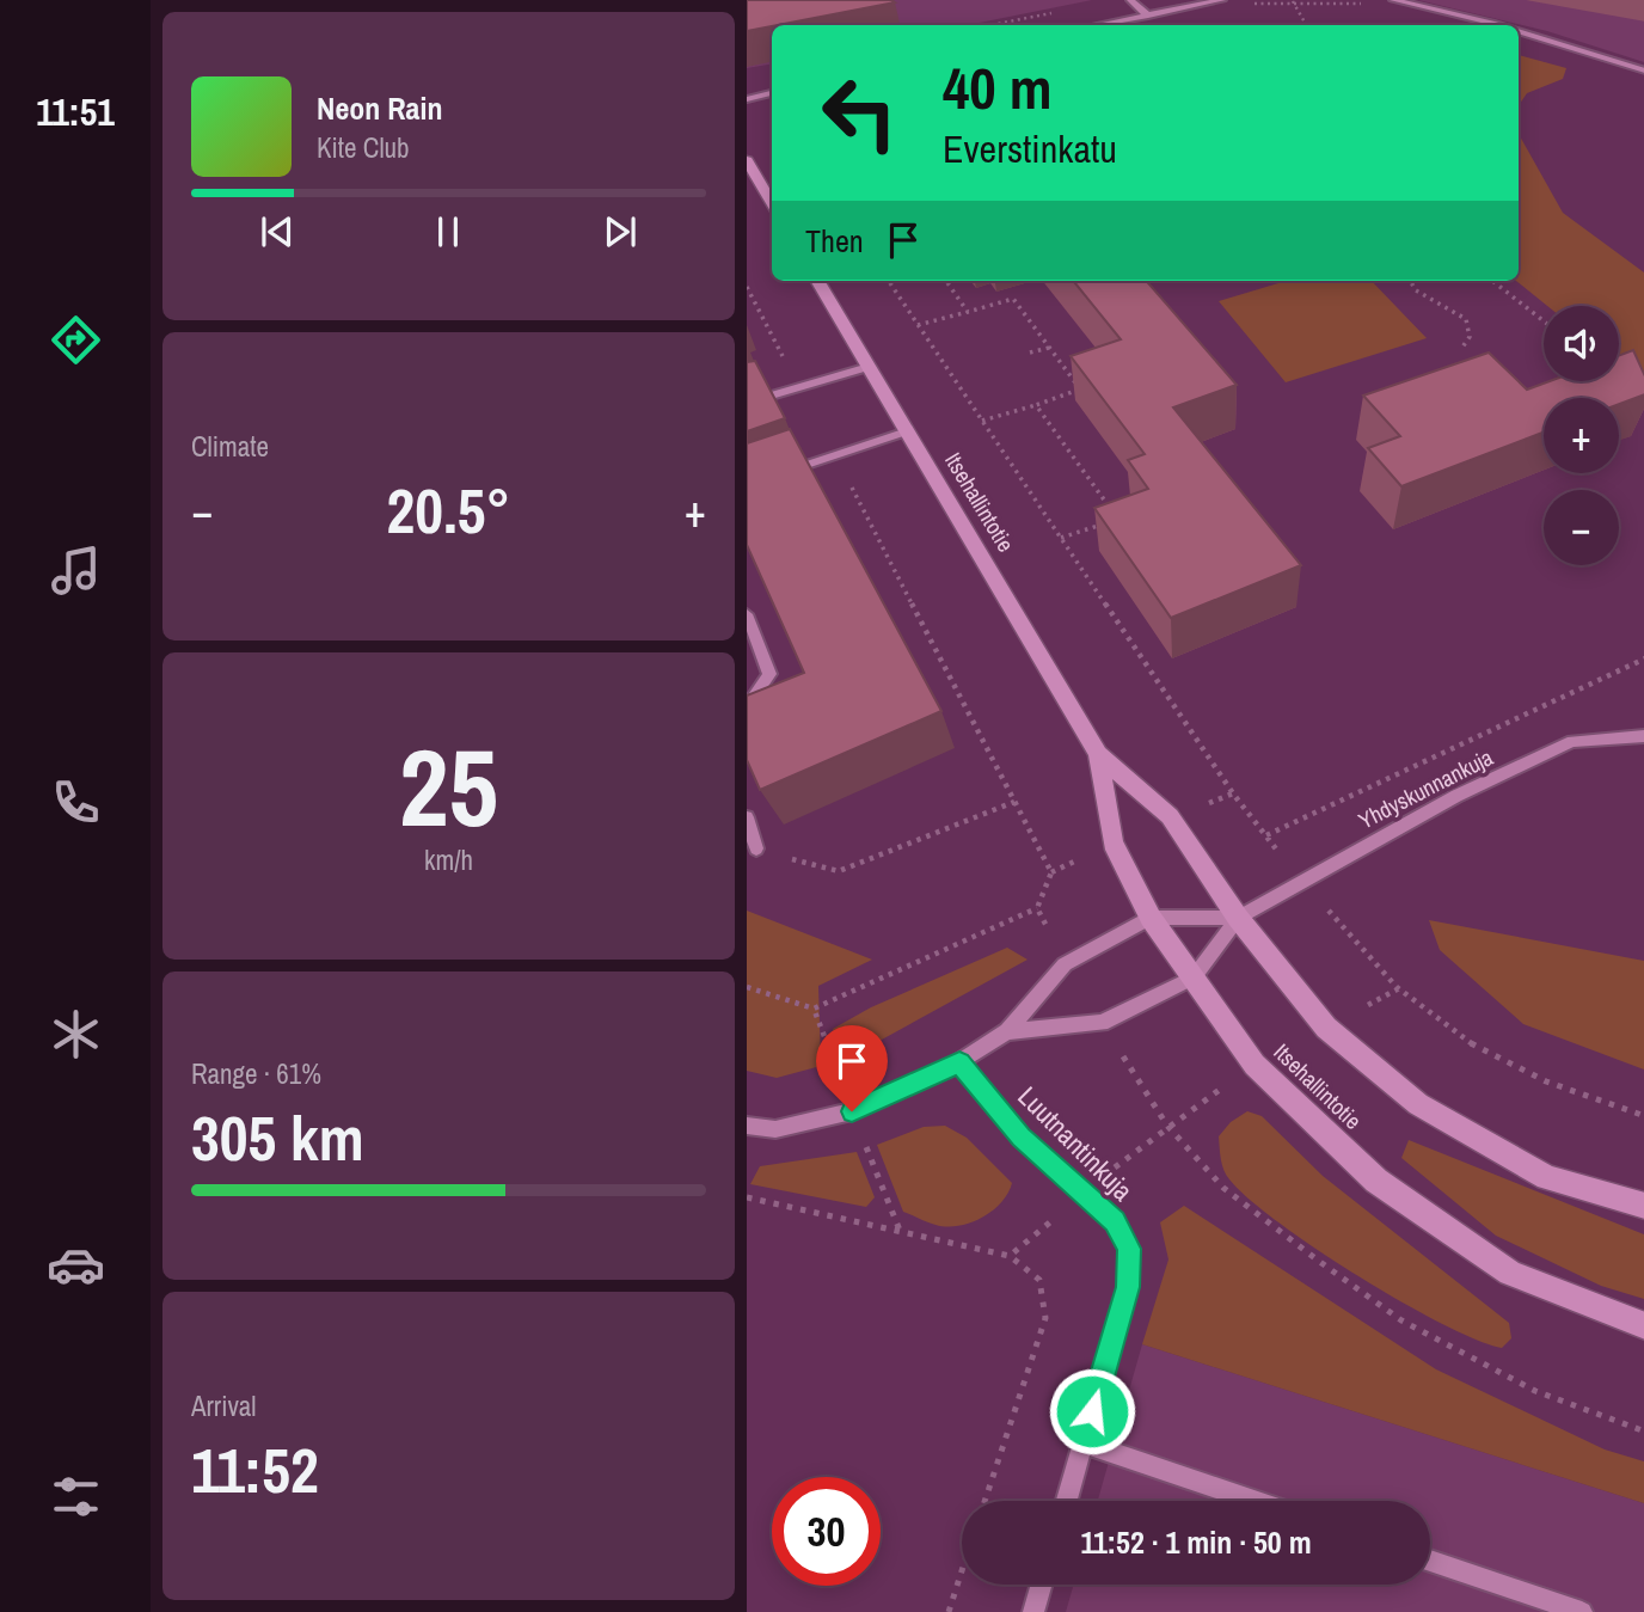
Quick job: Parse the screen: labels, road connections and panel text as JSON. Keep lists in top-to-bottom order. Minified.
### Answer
{"streets":{"main road":["Itsehallintotie"],"street":["Yhdyskunnankuja","Luutnantinkuja"]},"crossings":[["Itsehallintotie","Yhdyskunnankuja"]],"page":{"tabs":"11:51","turn":["40 m","Everstinkatu"],"song":["Neon Rain","Kite Club"],"then":"Then","map_buttons":["+","−"],"tile":["Climate",["25","km/h"],["Range · 61%","305 km"],["Arrival","11:52"]],"heat":["−","20.5°","+"],"limit":"30","trip":"11:52 · 1 min · 50 m"}}
